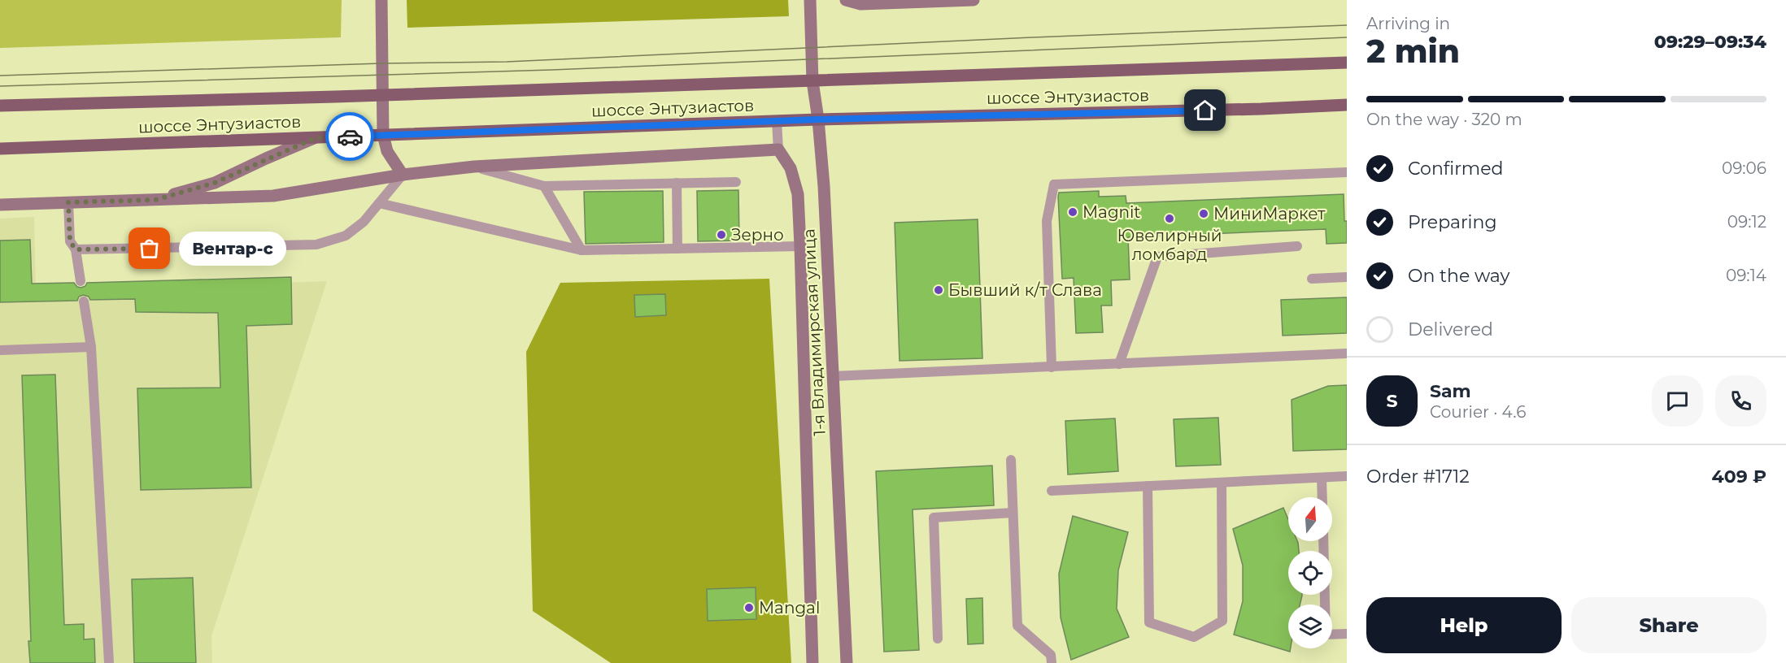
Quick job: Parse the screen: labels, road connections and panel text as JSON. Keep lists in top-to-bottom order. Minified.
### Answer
{"streets":{"main road":["шоссе Энтузиастов","1-я Владимирская улица"]},"crossings":[["шоссе Энтузиастов","1-я Владимирская улица"]],"places":["Magnit","МиниМаркет","Ювелирный ломбард","Зерно","Вентар-с","Бывший к/т Слава","Mangal"],"north":"top","page":{"heading":["2 min","Arriving in","09:29–09:34"],"panel":["Sam","Courier · 4.6","Order #1712","409 ₽"],"bar":"On the way · 320 m","list":[["Confirmed","09:06"],["Preparing","09:12"],["On the way","09:14"],"Delivered"],"bubble":"Вентар-с","round":"S","buttons":["Help","Share"]}}
